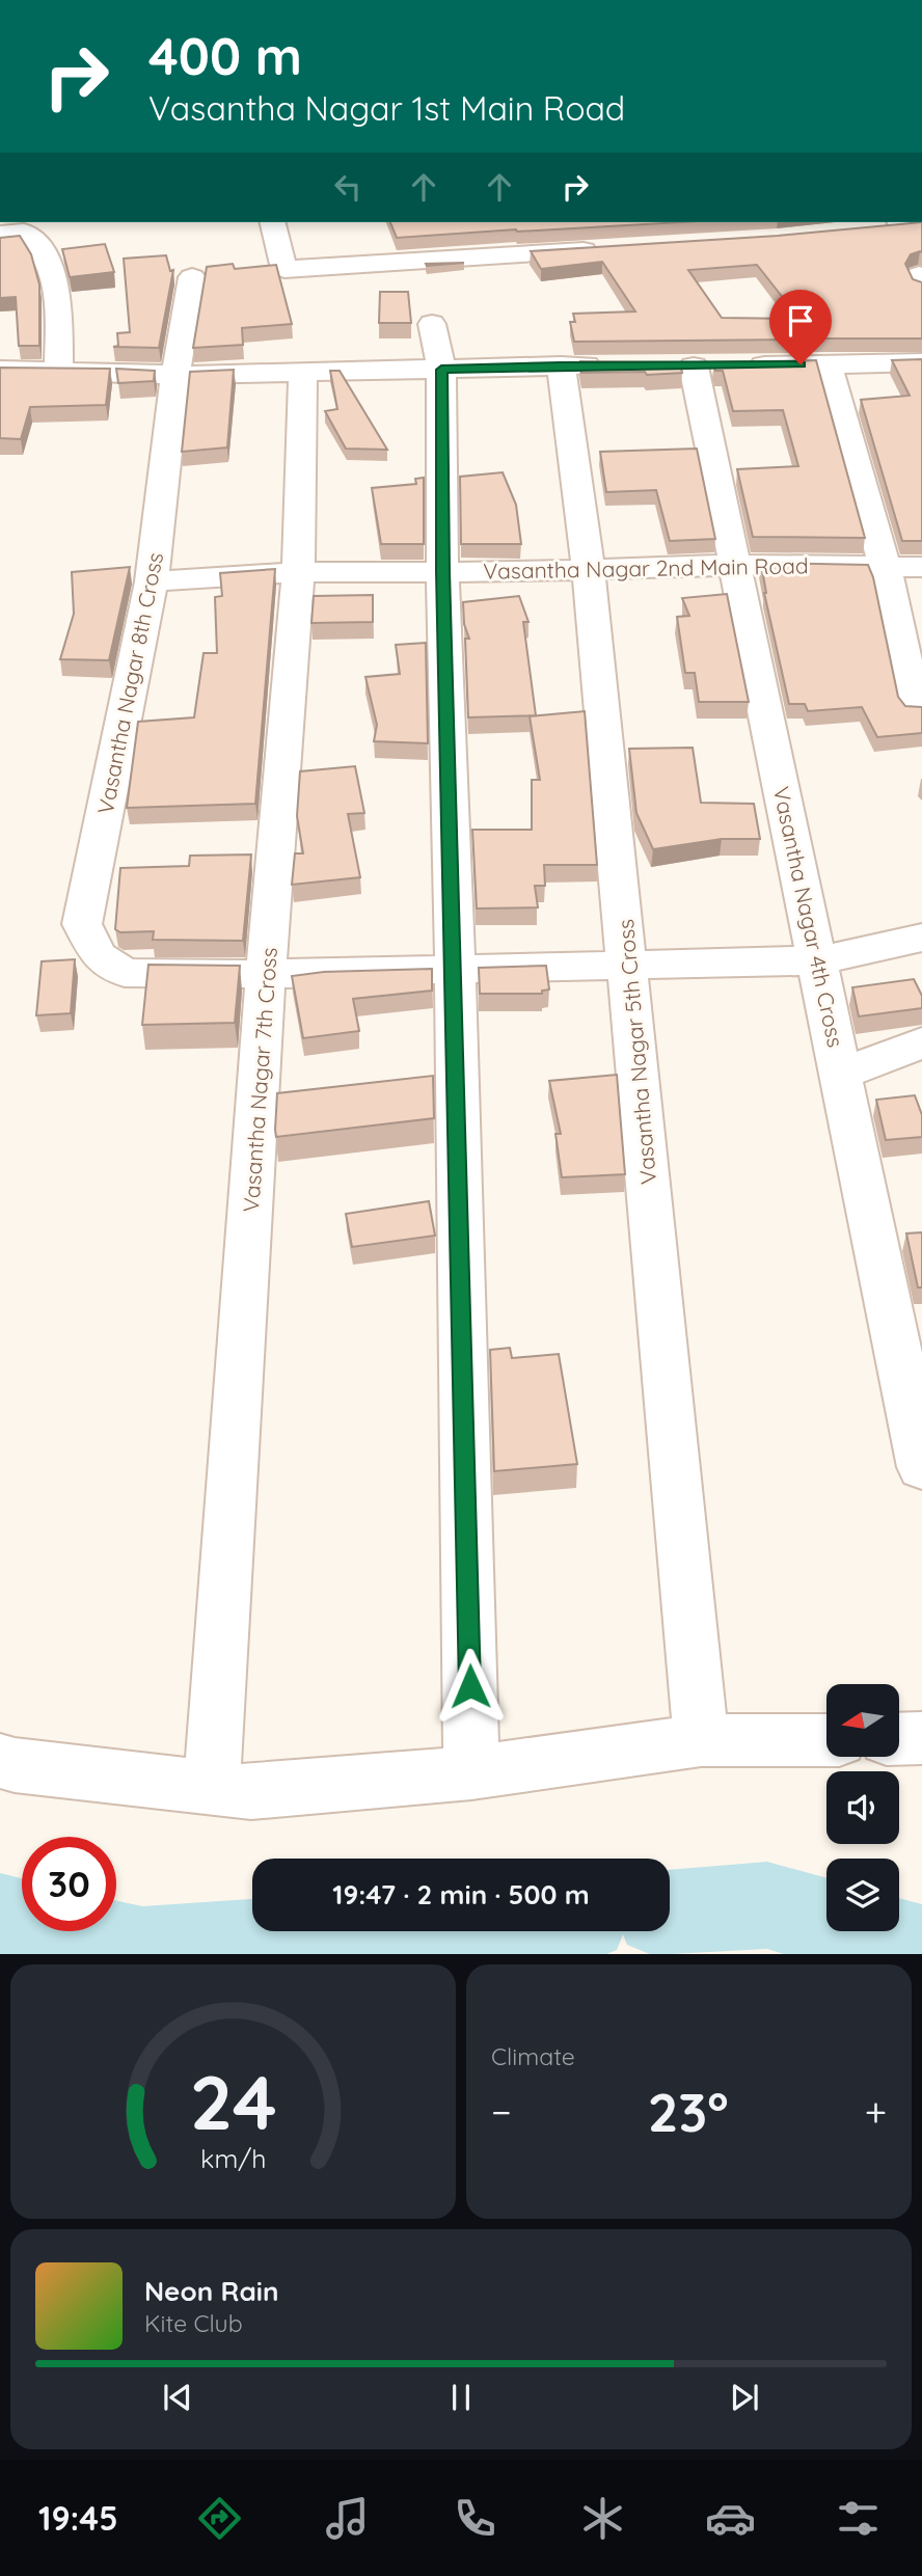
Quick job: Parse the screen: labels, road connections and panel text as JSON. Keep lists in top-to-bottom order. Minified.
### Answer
{"streets":{"street":["Vasantha Nagar 2nd Main Road","Vasantha Nagar 8th Cross","Vasantha Nagar 4th Cross","Vasantha Nagar 5th Cross","Vasantha Nagar 7th Cross"]},"crossings":[["Vasantha Nagar 2nd Main Road","Vasantha Nagar 8th Cross"],["Vasantha Nagar 2nd Main Road","Vasantha Nagar 4th Cross"],["Vasantha Nagar 2nd Main Road","Vasantha Nagar 5th Cross"],["Vasantha Nagar 2nd Main Road","Vasantha Nagar 7th Cross"],["Vasantha Nagar 8th Cross","Vasantha Nagar 7th Cross"]],"north":"left","page":{"turn":["400 m","Vasantha Nagar 1st Main Road"],"limit":"30","trip":"19:47 · 2 min · 500 m","tile":"Climate","heat":["−","23°","+"],"song":["Neon Rain","Kite Club"],"tabs":"19:45","gauge":["24","km/h"]}}
